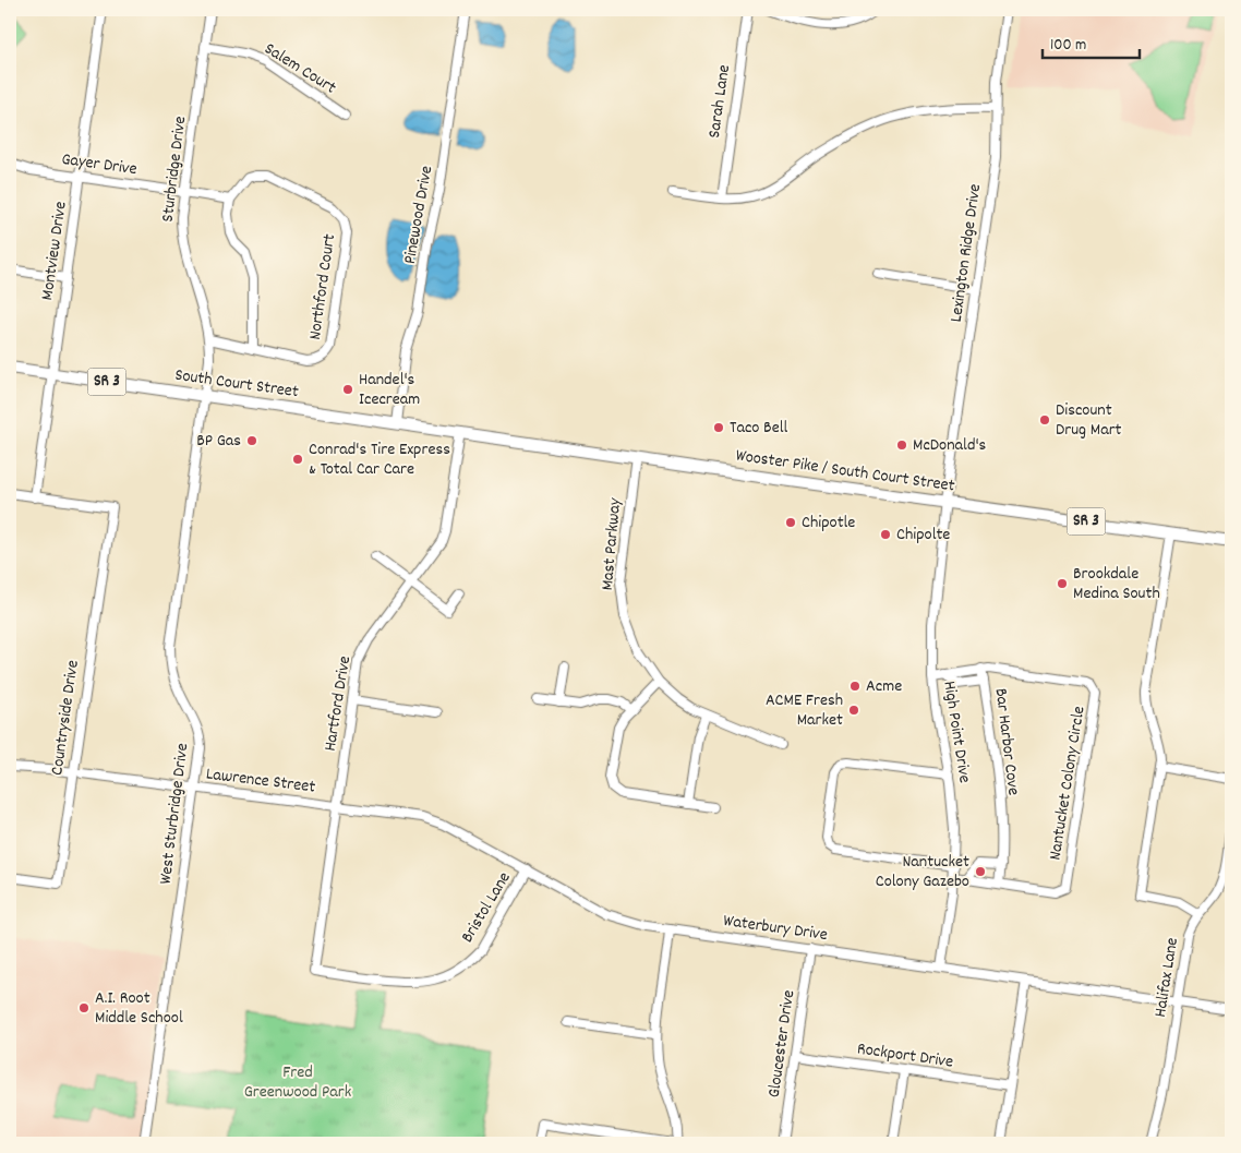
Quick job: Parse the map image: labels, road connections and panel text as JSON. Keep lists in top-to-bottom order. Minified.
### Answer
{"streets":{"main road":["SR 3","South Court Street","Wooster Pike / South Court Street"],"street":["Salem Court","Sarah Lane","Gayer Drive","Sturbridge Drive","Pinewood Drive","Montview Drive","Lexington Ridge Drive","Northford Court","Mast Parkway","Hartford Drive","Countryside Drive","High Point Drive","Bar Harbor Cove","Lawrence Street","Nantucket Colony Circle","West Sturbridge Drive","Bristol Lane","Waterbury Drive","Halifax Lane","Gloucester Drive","Rockport Drive"]},"crossings":[["Salem Court","Sturbridge Drive"],["Gayer Drive","Sturbridge Drive"],["Gayer Drive","Montview Drive"],["Sturbridge Drive","Northford Court"],["Sturbridge Drive","South Court Street"],["Sturbridge Drive","West Sturbridge Drive"],["Pinewood Drive","South Court Street"],["Montview Drive","South Court Street"],["Montview Drive","Countryside Drive"],["Lexington Ridge Drive","Wooster Pike / South Court Street"],["Lexington Ridge Drive","High Point Drive"],["South Court Street","Wooster Pike / South Court Street"],["South Court Street","Hartford Drive"],["South Court Street","West Sturbridge Drive"],["Wooster Pike / South Court Street","Mast Parkway"],["Wooster Pike / South Court Street","Hartford Drive"],["Wooster Pike / South Court Street","High Point Drive"],["Hartford Drive","Lawrence Street"],["Hartford Drive","Bristol Lane"],["Hartford Drive","Waterbury Drive"],["Countryside Drive","Lawrence Street"],["High Point Drive","Nantucket Colony Circle"],["High Point Drive","Waterbury Drive"],["Bar Harbor Cove","Nantucket Colony Circle"],["Lawrence Street","West Sturbridge Drive"],["Lawrence Street","Waterbury Drive"],["Bristol Lane","Waterbury Drive"],["Waterbury Drive","Halifax Lane"],["Waterbury Drive","Gloucester Drive"],["Gloucester Drive","Rockport Drive"]],"parks":["Fred Greenwood Park"],"places":["Handel's Icecream","Discount Drug Mart","Taco Bell","BP Gas","McDonald's","Conrad's Tire Express & Total Car Care","Chipotle","Chipolte","Brookdale Medina South","Acme","ACME Fresh Market","Nantucket Colony Gazebo","A.I. Root Middle School"],"scale_bar":"100 m"}
